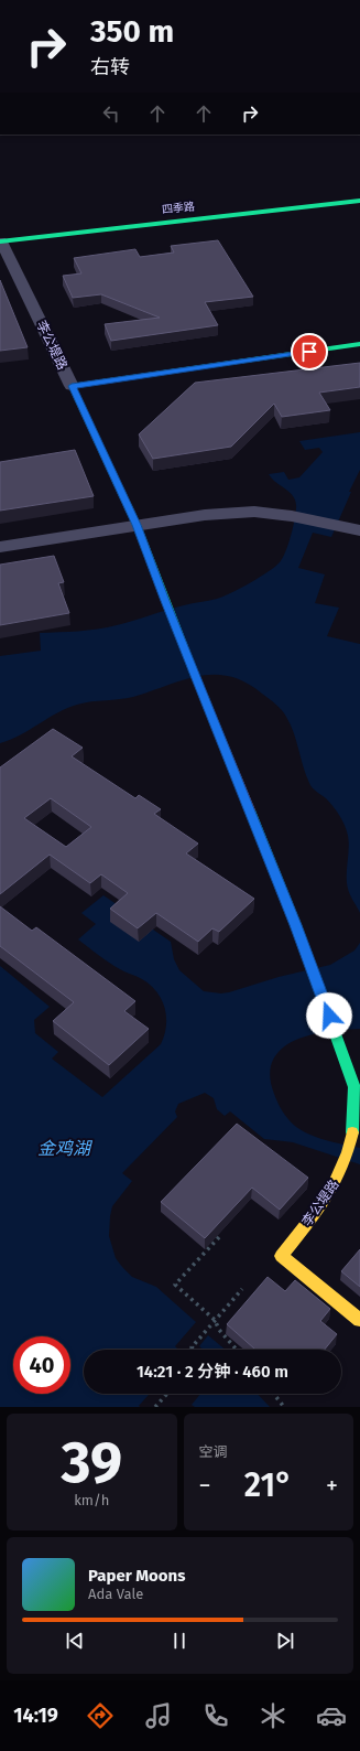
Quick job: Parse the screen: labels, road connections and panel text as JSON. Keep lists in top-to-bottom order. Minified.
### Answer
{"streets":{"street":["四季路","李公堤路"]},"crossings":[["四季路","李公堤路"]],"water":["金鸡湖"],"page":{"turn":["350 m","右转"],"limit":"40","trip":"14:21 · 2 分钟 · 460 m","tile":[["39","km/h"],"空调"],"heat":["−","21°","+"],"song":["Paper Moons","Ada Vale"],"tabs":"14:19"}}
